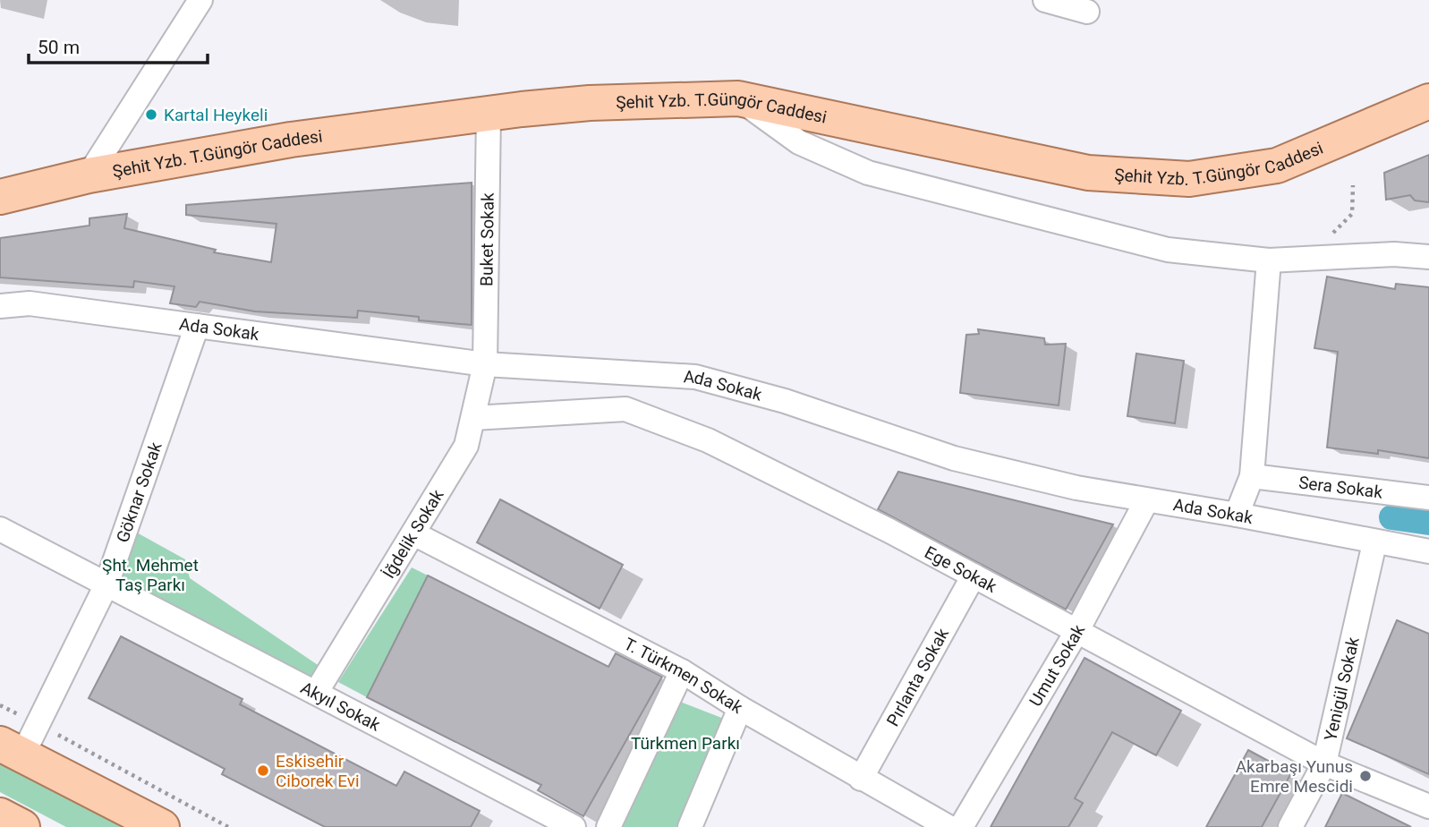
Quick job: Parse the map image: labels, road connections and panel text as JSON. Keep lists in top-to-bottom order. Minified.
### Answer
{"streets":{"main road":["Şehit Yzb. T.Güngör Caddesi"],"street":["Buket Sokak","Ada Sokak","Sera Sokak","Göknar Sokak","İğdelik Sokak","Ege Sokak","Umut Sokak","T. Türkmen Sokak","Pırlanta Sokak","Yenigül Sokak","Akyıl Sokak"]},"crossings":[["Şehit Yzb. T.Güngör Caddesi","Buket Sokak"],["Buket Sokak","Ada Sokak"],["Buket Sokak","İğdelik Sokak"],["Ada Sokak","Göknar Sokak"],["Ada Sokak","İğdelik Sokak"],["Ada Sokak","Umut Sokak"],["Ada Sokak","Yenigül Sokak"],["Göknar Sokak","Akyıl Sokak"],["İğdelik Sokak","Ege Sokak"],["İğdelik Sokak","T. Türkmen Sokak"],["İğdelik Sokak","Akyıl Sokak"],["Ege Sokak","Umut Sokak"],["Ege Sokak","Pırlanta Sokak"],["Ege Sokak","Yenigül Sokak"],["T. Türkmen Sokak","Pırlanta Sokak"]],"parks":["Şht. Mehmet Taş Parkı","Türkmen Parkı"],"places":["Kartal Heykeli","Eskisehir Ciborek Evi","Akarbaşı Yunus Emre Mescidi"],"scale_bar":"50 m"}
